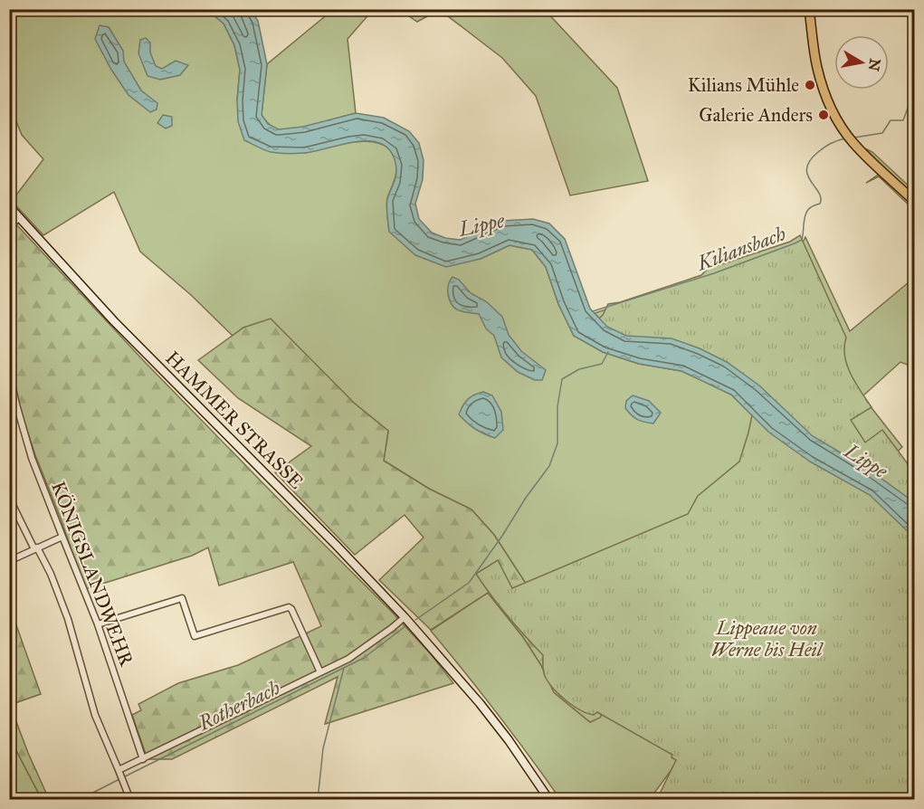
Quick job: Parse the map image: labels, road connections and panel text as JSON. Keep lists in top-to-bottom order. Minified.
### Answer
{"streets":{"main road":["HAMMER STRASSE"],"street":["KÖNIGSLANDWEHR"]},"water":["Lippe","Kiliansbach","Rotherbach"],"parks":["Lippeaue von Werne bis Heil"],"places":["Kilians Mühle","Galerie Anders"],"north":"right"}
